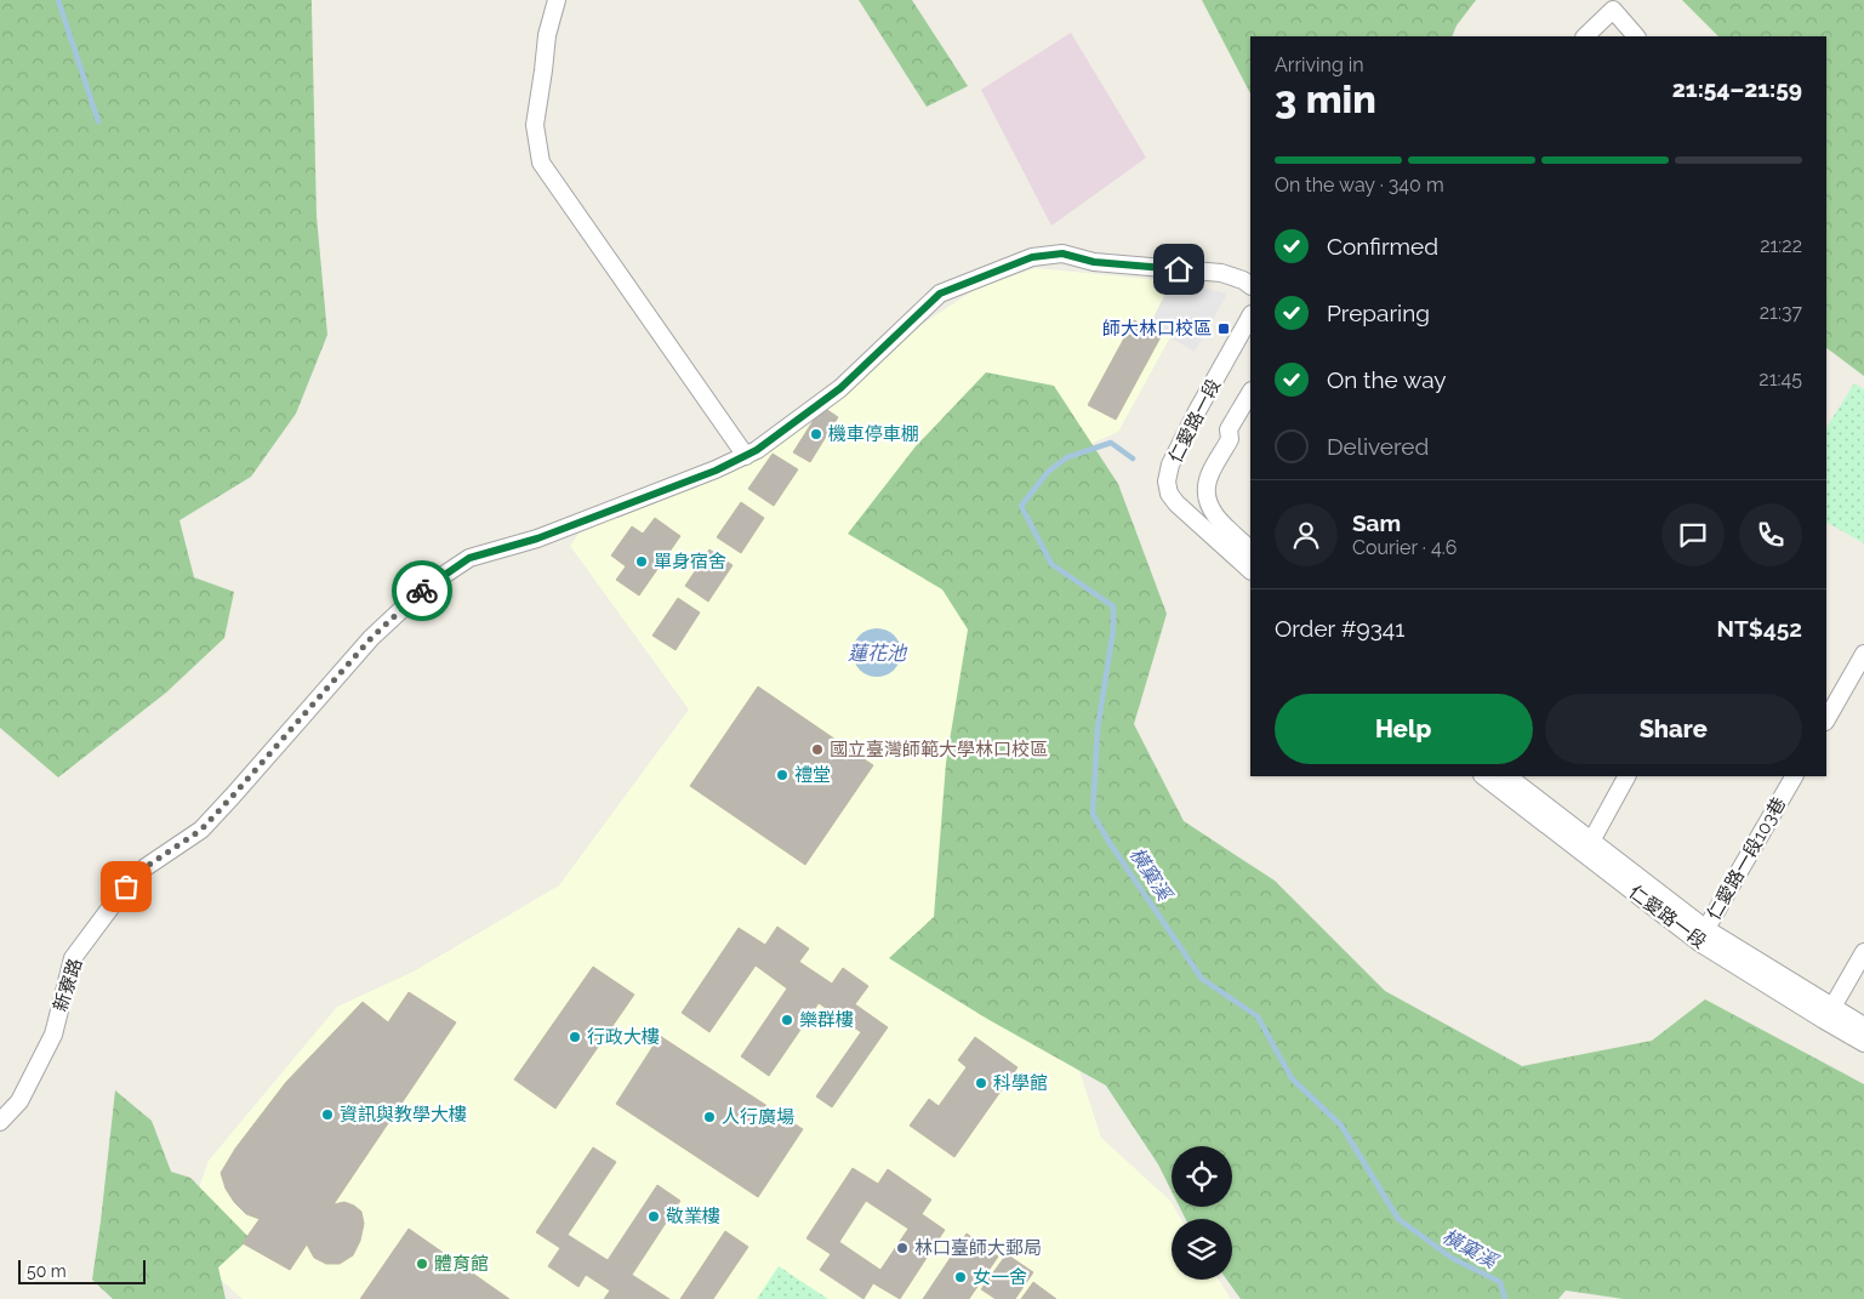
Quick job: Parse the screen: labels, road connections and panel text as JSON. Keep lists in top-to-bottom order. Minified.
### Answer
{"streets":{"street":["仁愛路一段","仁愛路一段103巷","新寮路"]},"crossings":[["仁愛路一段","仁愛路一段103巷"]],"water":["蓮花池","橫窠溪"],"places":{"transit":["師大林口校區"],"other":["機車停車棚","單身宿舍","國立臺灣師範大學林口校區","禮堂","樂群樓","行政大樓","科學館","資訊與教學大樓","人行廣場","敬業樓","林口臺師大郵局","體育館","女一舍"]},"scale_bar":"50 m","page":{"heading":["3 min","Arriving in","21:54–21:59"],"panel":["Sam","Courier · 4.6","Order #9341","NT$452"],"bar":"On the way · 340 m","list":[["Confirmed","21:22"],["Preparing","21:37"],["On the way","21:45"],"Delivered"],"buttons":["Help","Share"],"scale":"50 m"}}
